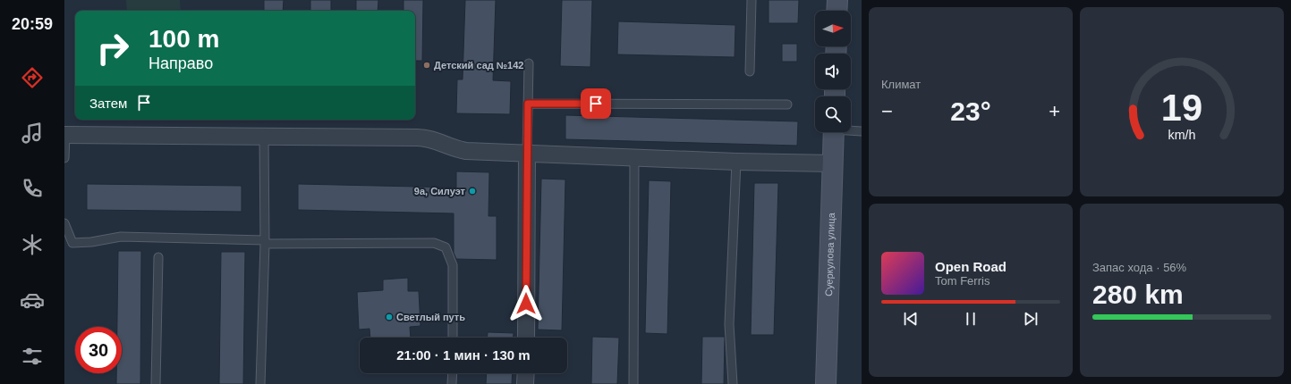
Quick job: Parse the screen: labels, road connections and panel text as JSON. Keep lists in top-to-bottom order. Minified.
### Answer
{"streets":{"street":["Суеркулова улица"]},"places":["Детский сад №142","9а, Силуэт","Светлый путь"],"north":"right","page":{"tabs":"20:59","tile":["Климат",["Запас хода · 56%","280 km"]],"turn":["100 m","Направо"],"then":"Затем","heat":["−","23°","+"],"song":["Open Road","Tom Ferris"],"limit":"30","trip":"21:00 · 1 мин · 130 m","gauge":["19","km/h"]}}
